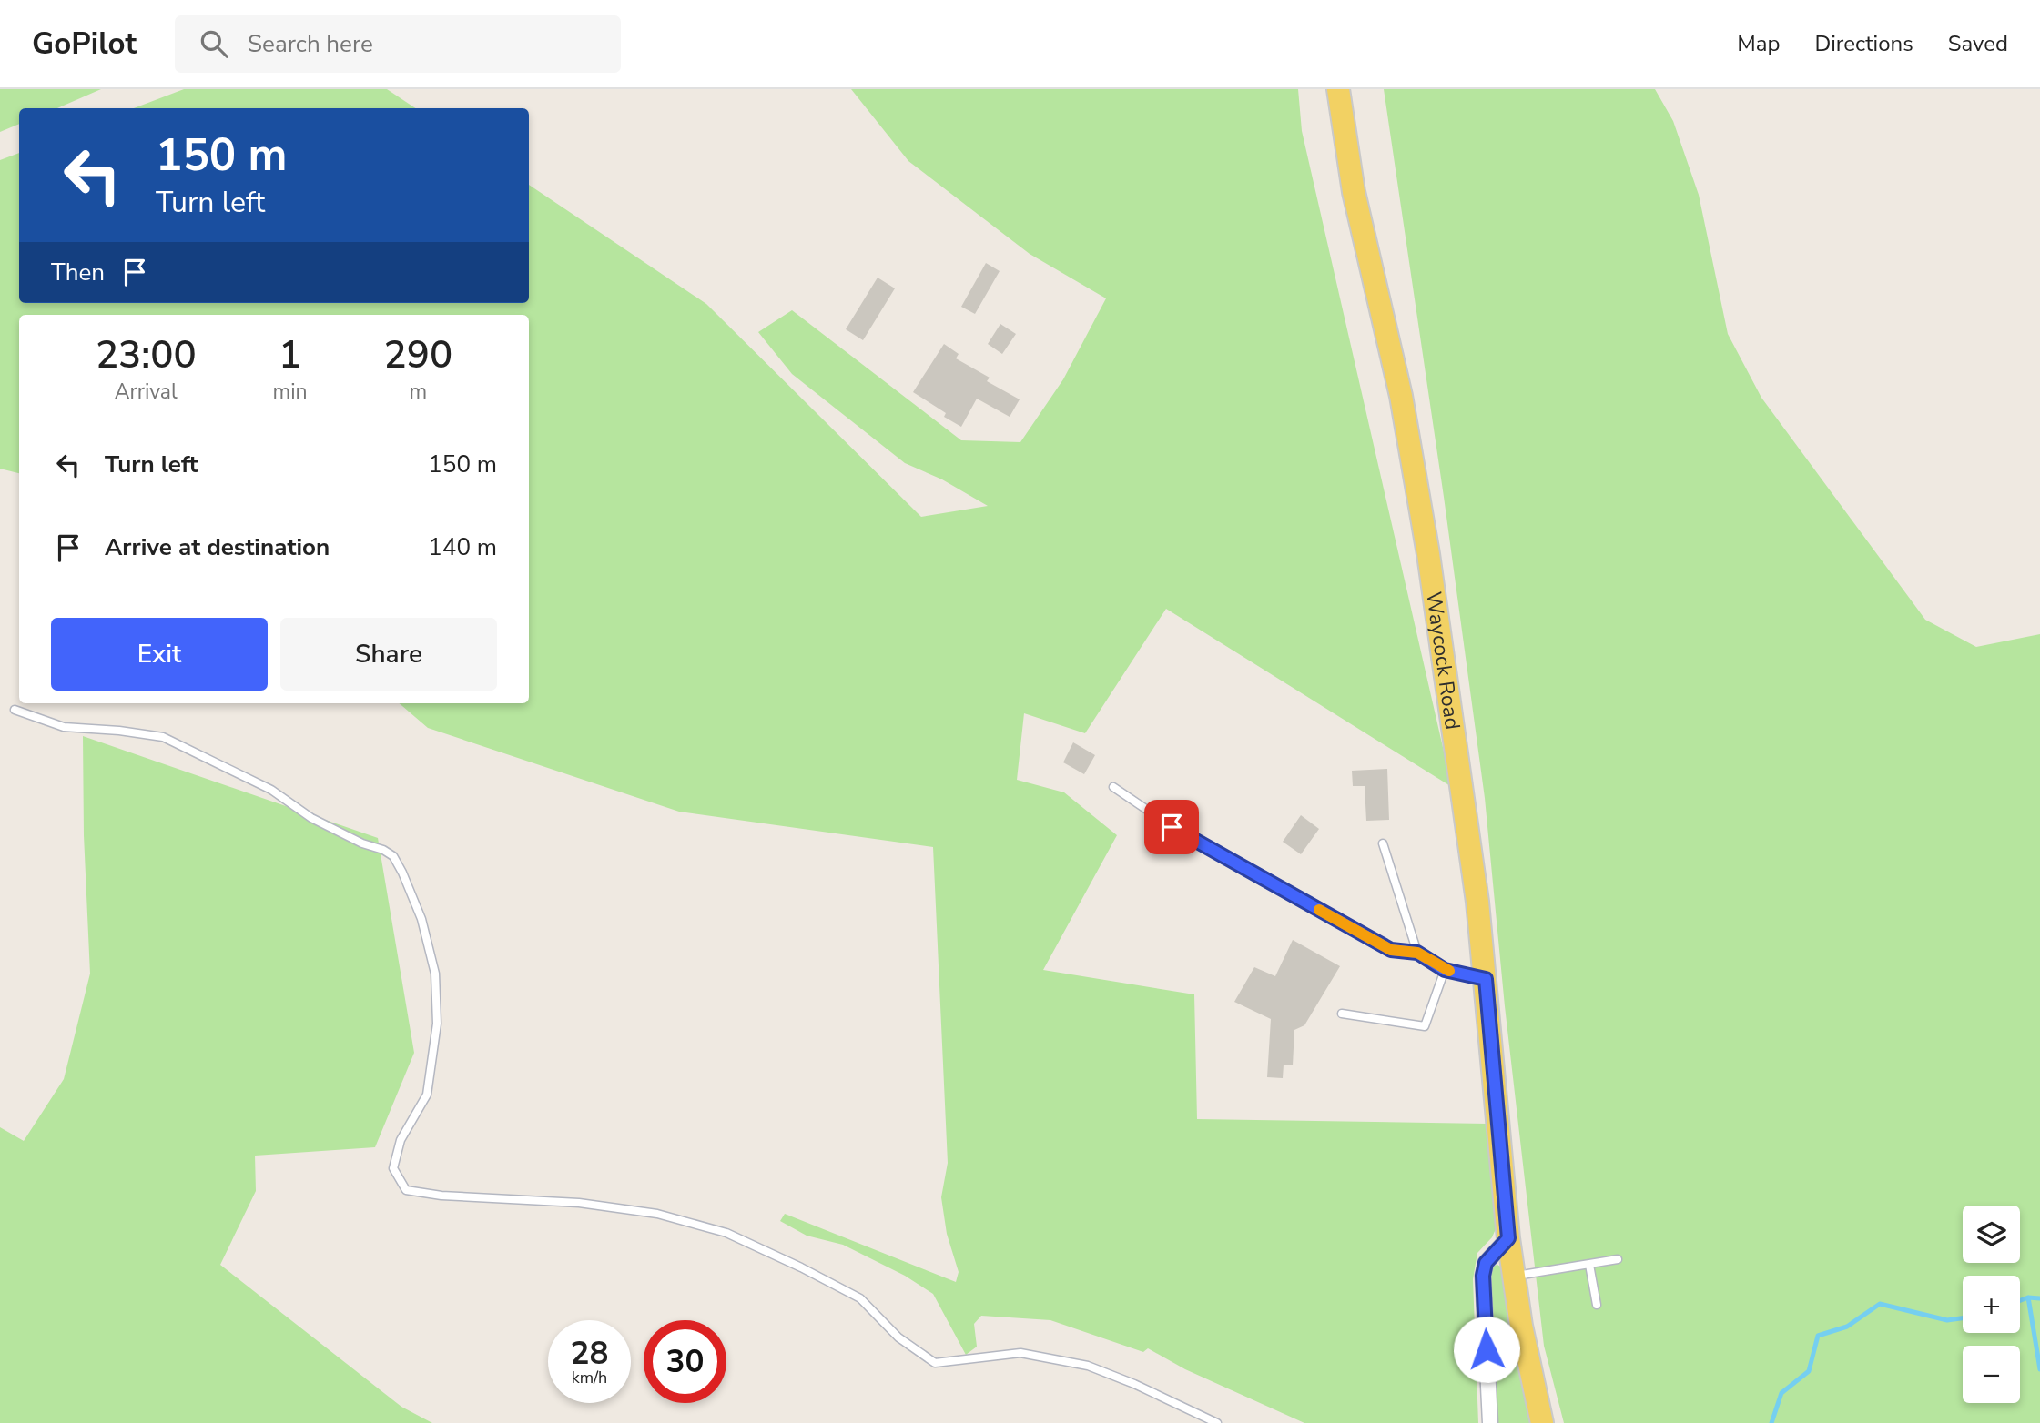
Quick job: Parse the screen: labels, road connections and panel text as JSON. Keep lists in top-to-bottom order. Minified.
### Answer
{"streets":{"main road":["Waycock Road"]},"page":{"header":"GoPilot","search":"Search here","nav":["Map","Directions","Saved"],"turn":["150 m","Turn left"],"then":"Then","eta":["23:00","Arrival","1","min","290","m"],"list":[{"name":"Turn left","value":"150 m"},{"name":"Arrive at destination","value":"140 m"}],"buttons":["Exit","Share"],"map_buttons":["+","−"],"speed":"28 km/h","limit":"30"}}
